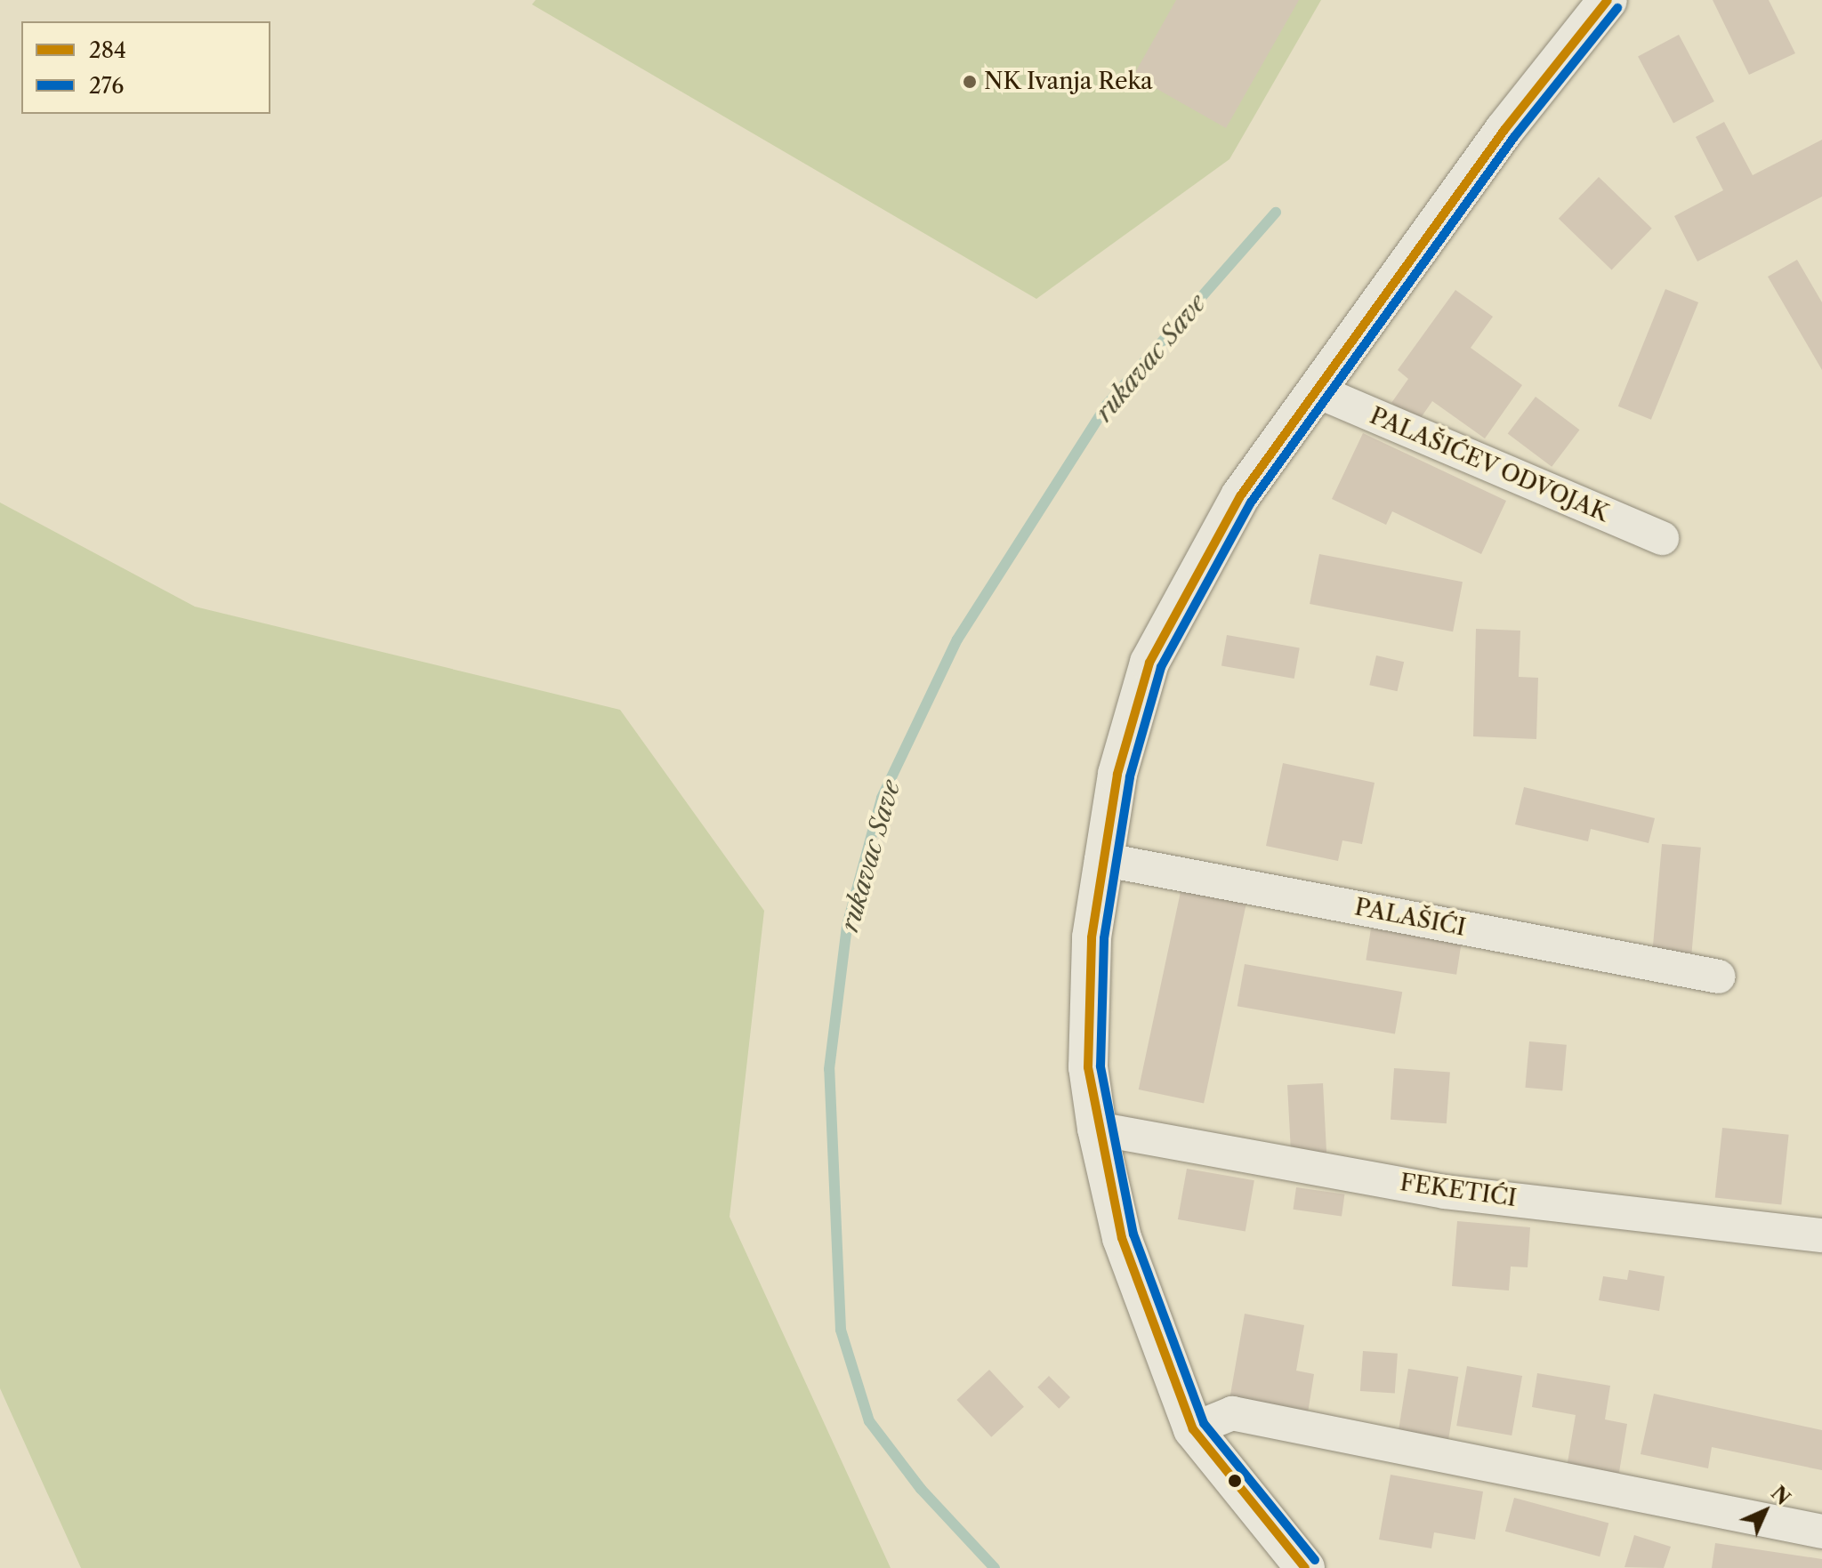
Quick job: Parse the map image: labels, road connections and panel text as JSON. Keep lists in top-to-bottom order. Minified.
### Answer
{"streets":{"street":["PALAŠIĆEV ODVOJAK","PALAŠIĆI","FEKETIĆI"]},"water":["rukavac Save"],"places":["NK Ivanja Reka"],"lines":["transit line 284","transit line 276"],"legend":["284","276"],"north":"top right"}
